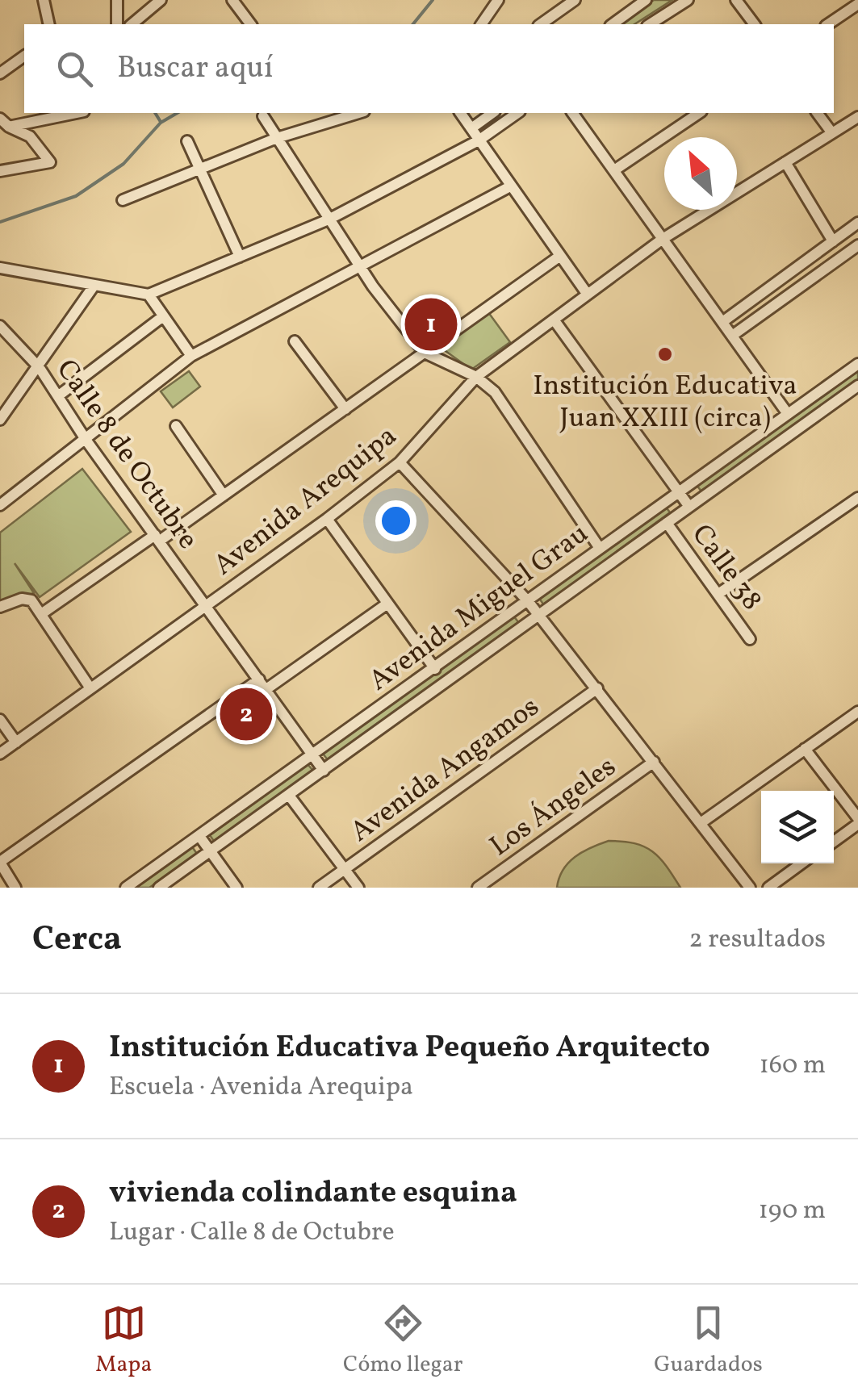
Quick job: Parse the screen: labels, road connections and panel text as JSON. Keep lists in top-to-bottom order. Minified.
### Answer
{"streets":{"street":["Calle 8 de Octubre","Avenida Arequipa","Calle 38","Avenida Miguel Grau","Avenida Angamos","Los Ángeles"]},"crossings":[["Calle 8 de Octubre","Avenida Arequipa"],["Calle 8 de Octubre","Avenida Miguel Grau"],["Calle 38","Avenida Miguel Grau"]],"places":["Institución Educativa Juan XXIII (circa)"],"north":"top left","page":{"search":"Buscar aquí","pins":["1","2"],"heading":["Cerca","2 resultados"],"list":[{"mark":"1","name":"Institución Educativa Pequeño Arquitecto","note":"Escuela · Avenida Arequipa","value":"160 m"},{"mark":"2","name":"vivienda colindante esquina","note":"Lugar · Calle 8 de Octubre","value":"190 m"}],"nav":["Mapa","Cómo llegar","Guardados"]}}
